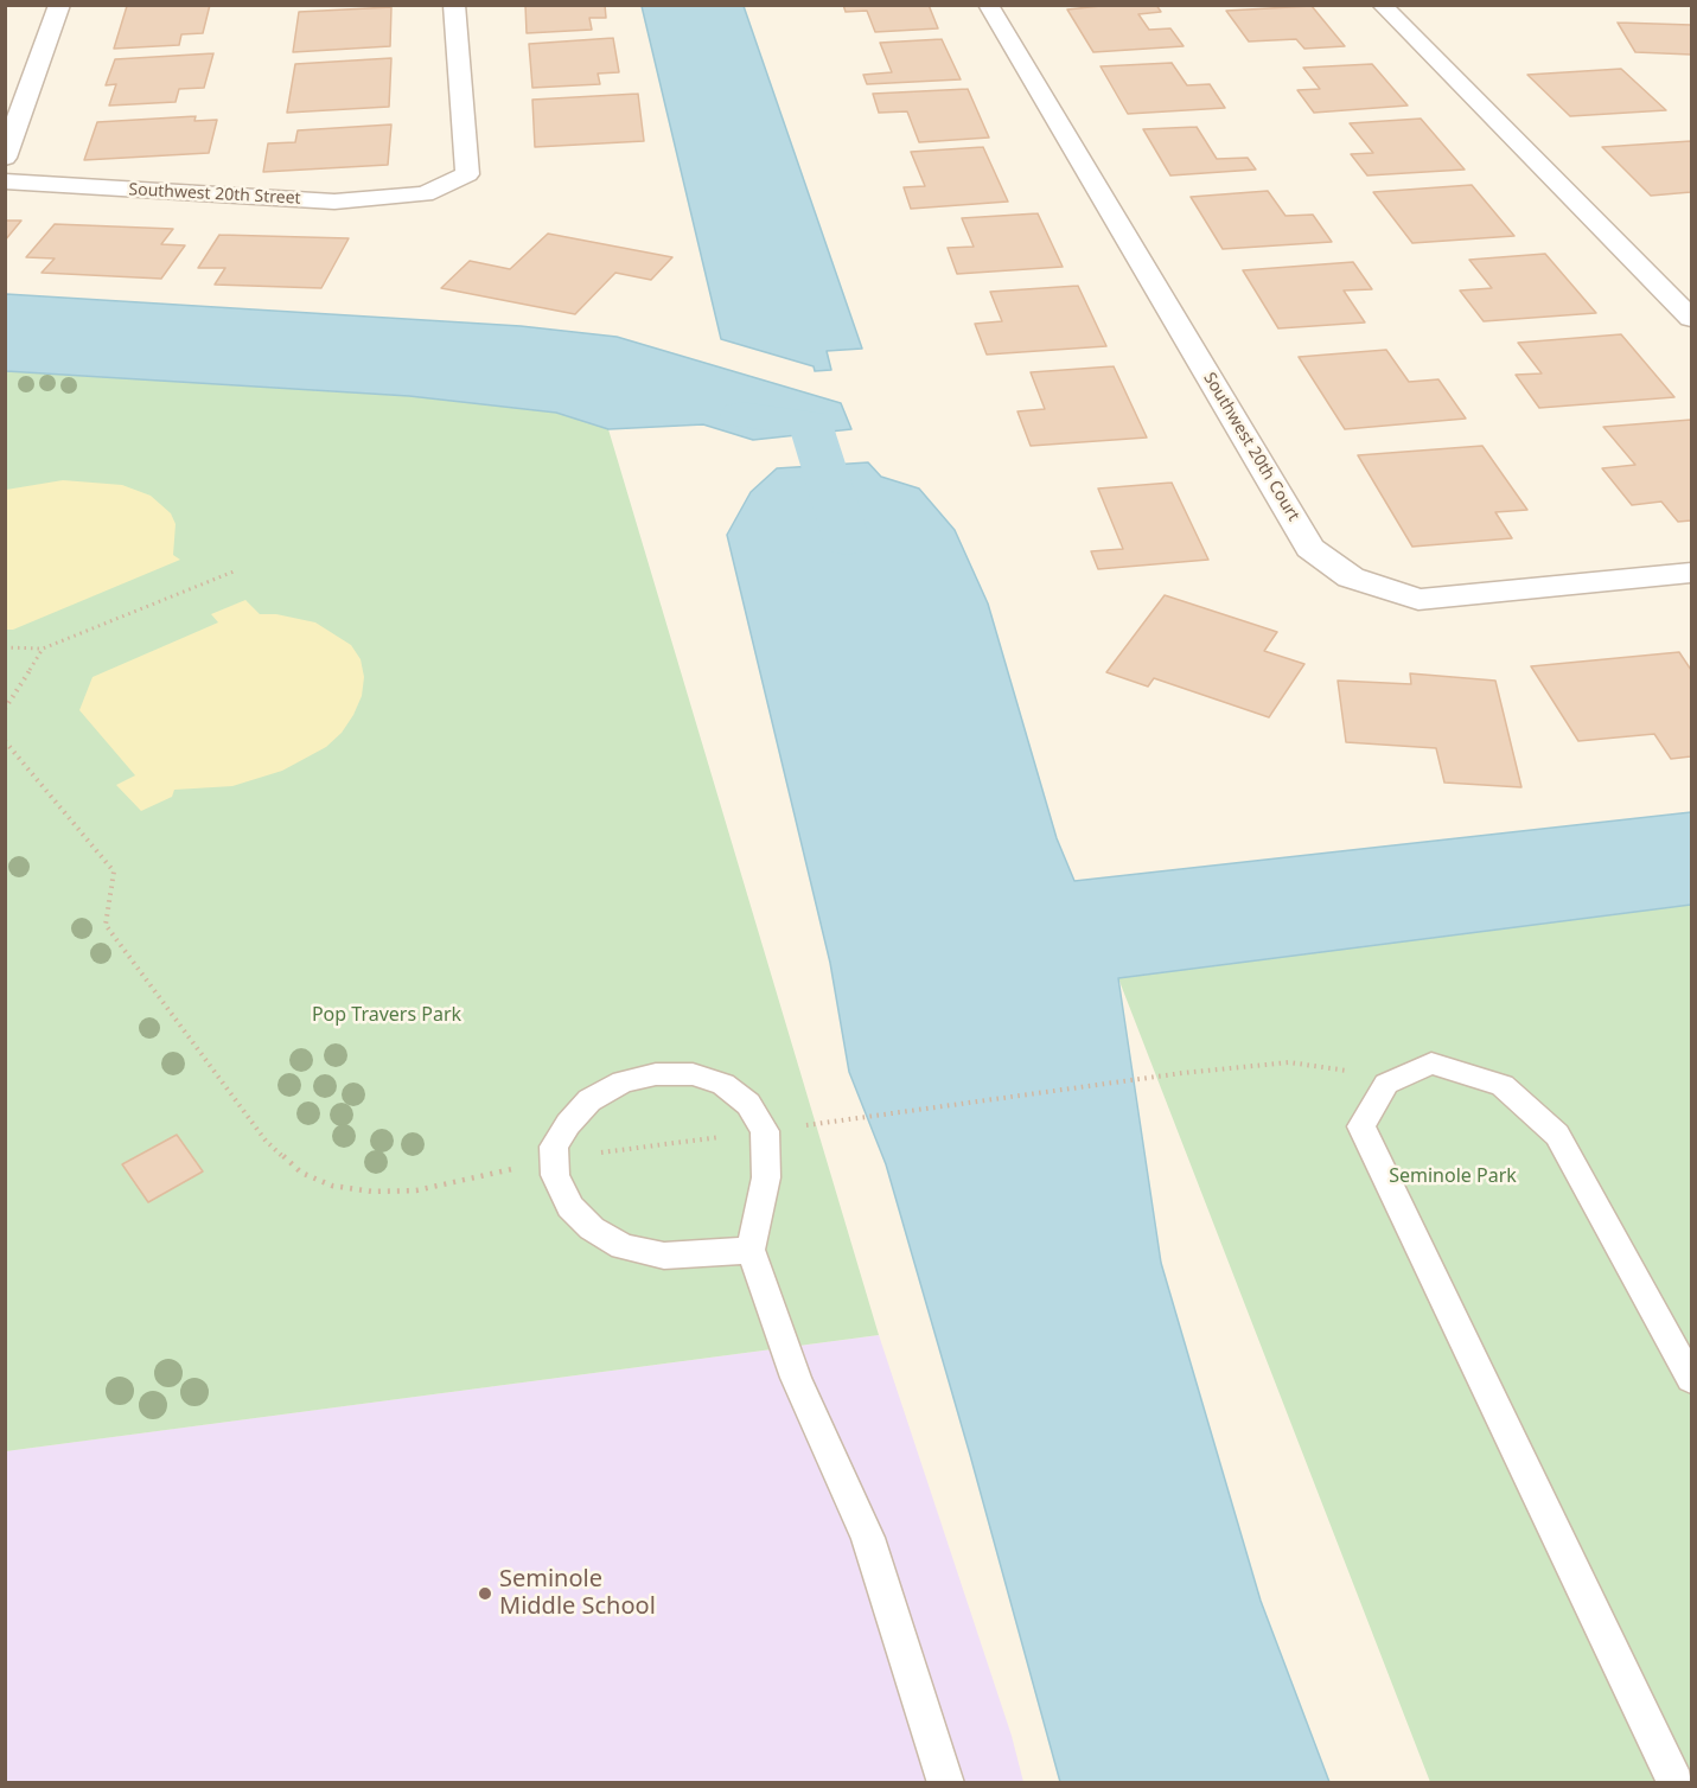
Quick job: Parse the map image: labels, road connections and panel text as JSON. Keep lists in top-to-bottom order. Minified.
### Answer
{"streets":{"street":["Southwest 20th Street","Southwest 20th Court"]},"parks":["Pop Travers Park","Seminole Park"],"places":["Seminole Middle School"]}
